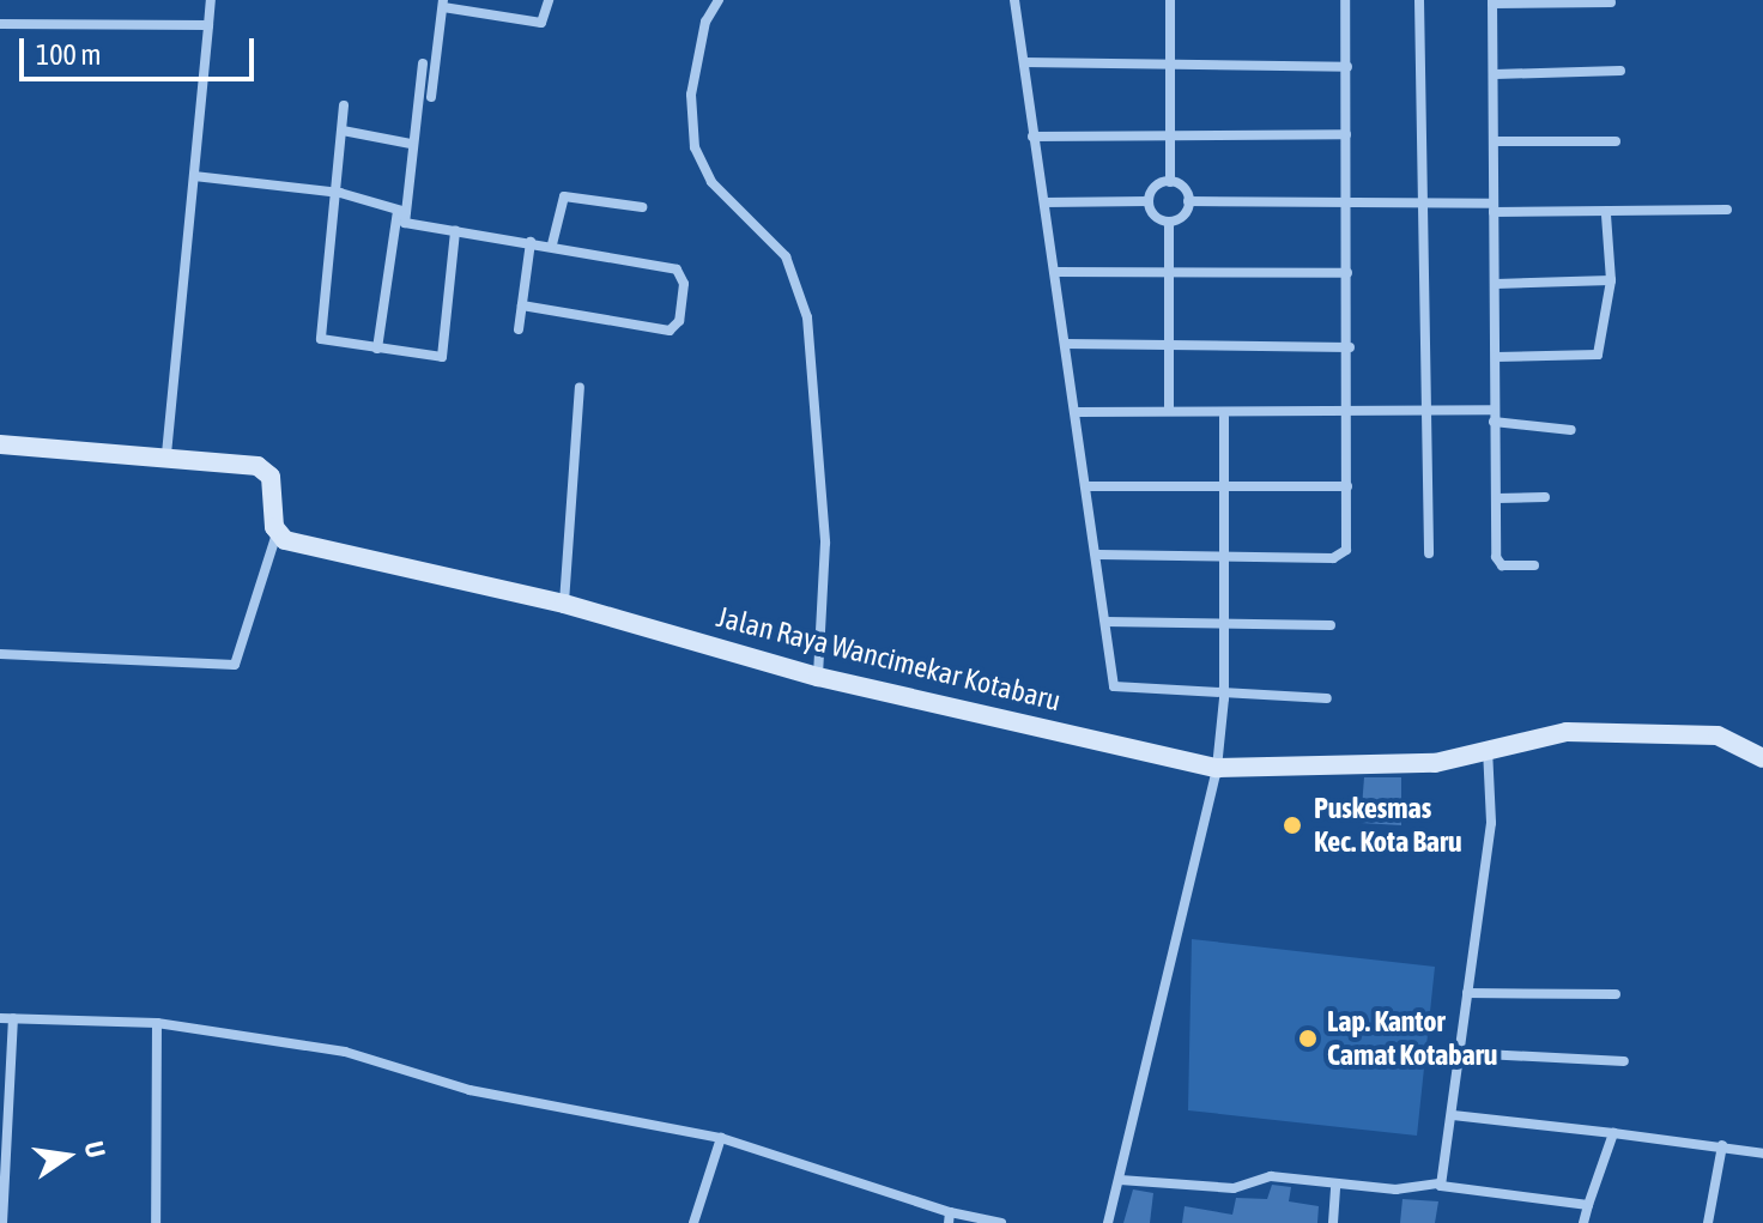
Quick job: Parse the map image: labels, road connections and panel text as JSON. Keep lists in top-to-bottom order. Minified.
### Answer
{"streets":{"street":["Jalan Raya Wancimekar Kotabaru"]},"places":["Puskesmas Kec. Kota Baru","Lap. Kantor Camat Kotabaru"],"scale_bar":"100 m","north":"right"}
